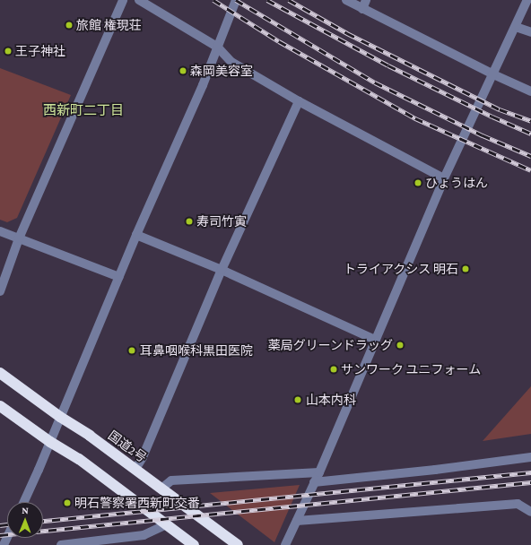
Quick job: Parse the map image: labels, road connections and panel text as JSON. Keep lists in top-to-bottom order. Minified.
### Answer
{"streets":{"highway":["国道2号"]},"districts":["西新町二丁目"],"places":["旅館 権現荘","王子神社","森岡美容室","ひょうはん","寿司竹寅","トライアクシス 明石","薬局グリーンドラッグ","耳鼻咽喉科黒田医院","サンワーク ユニフォーム","山本内科","明石警察署西新町交番"],"north":"top"}
